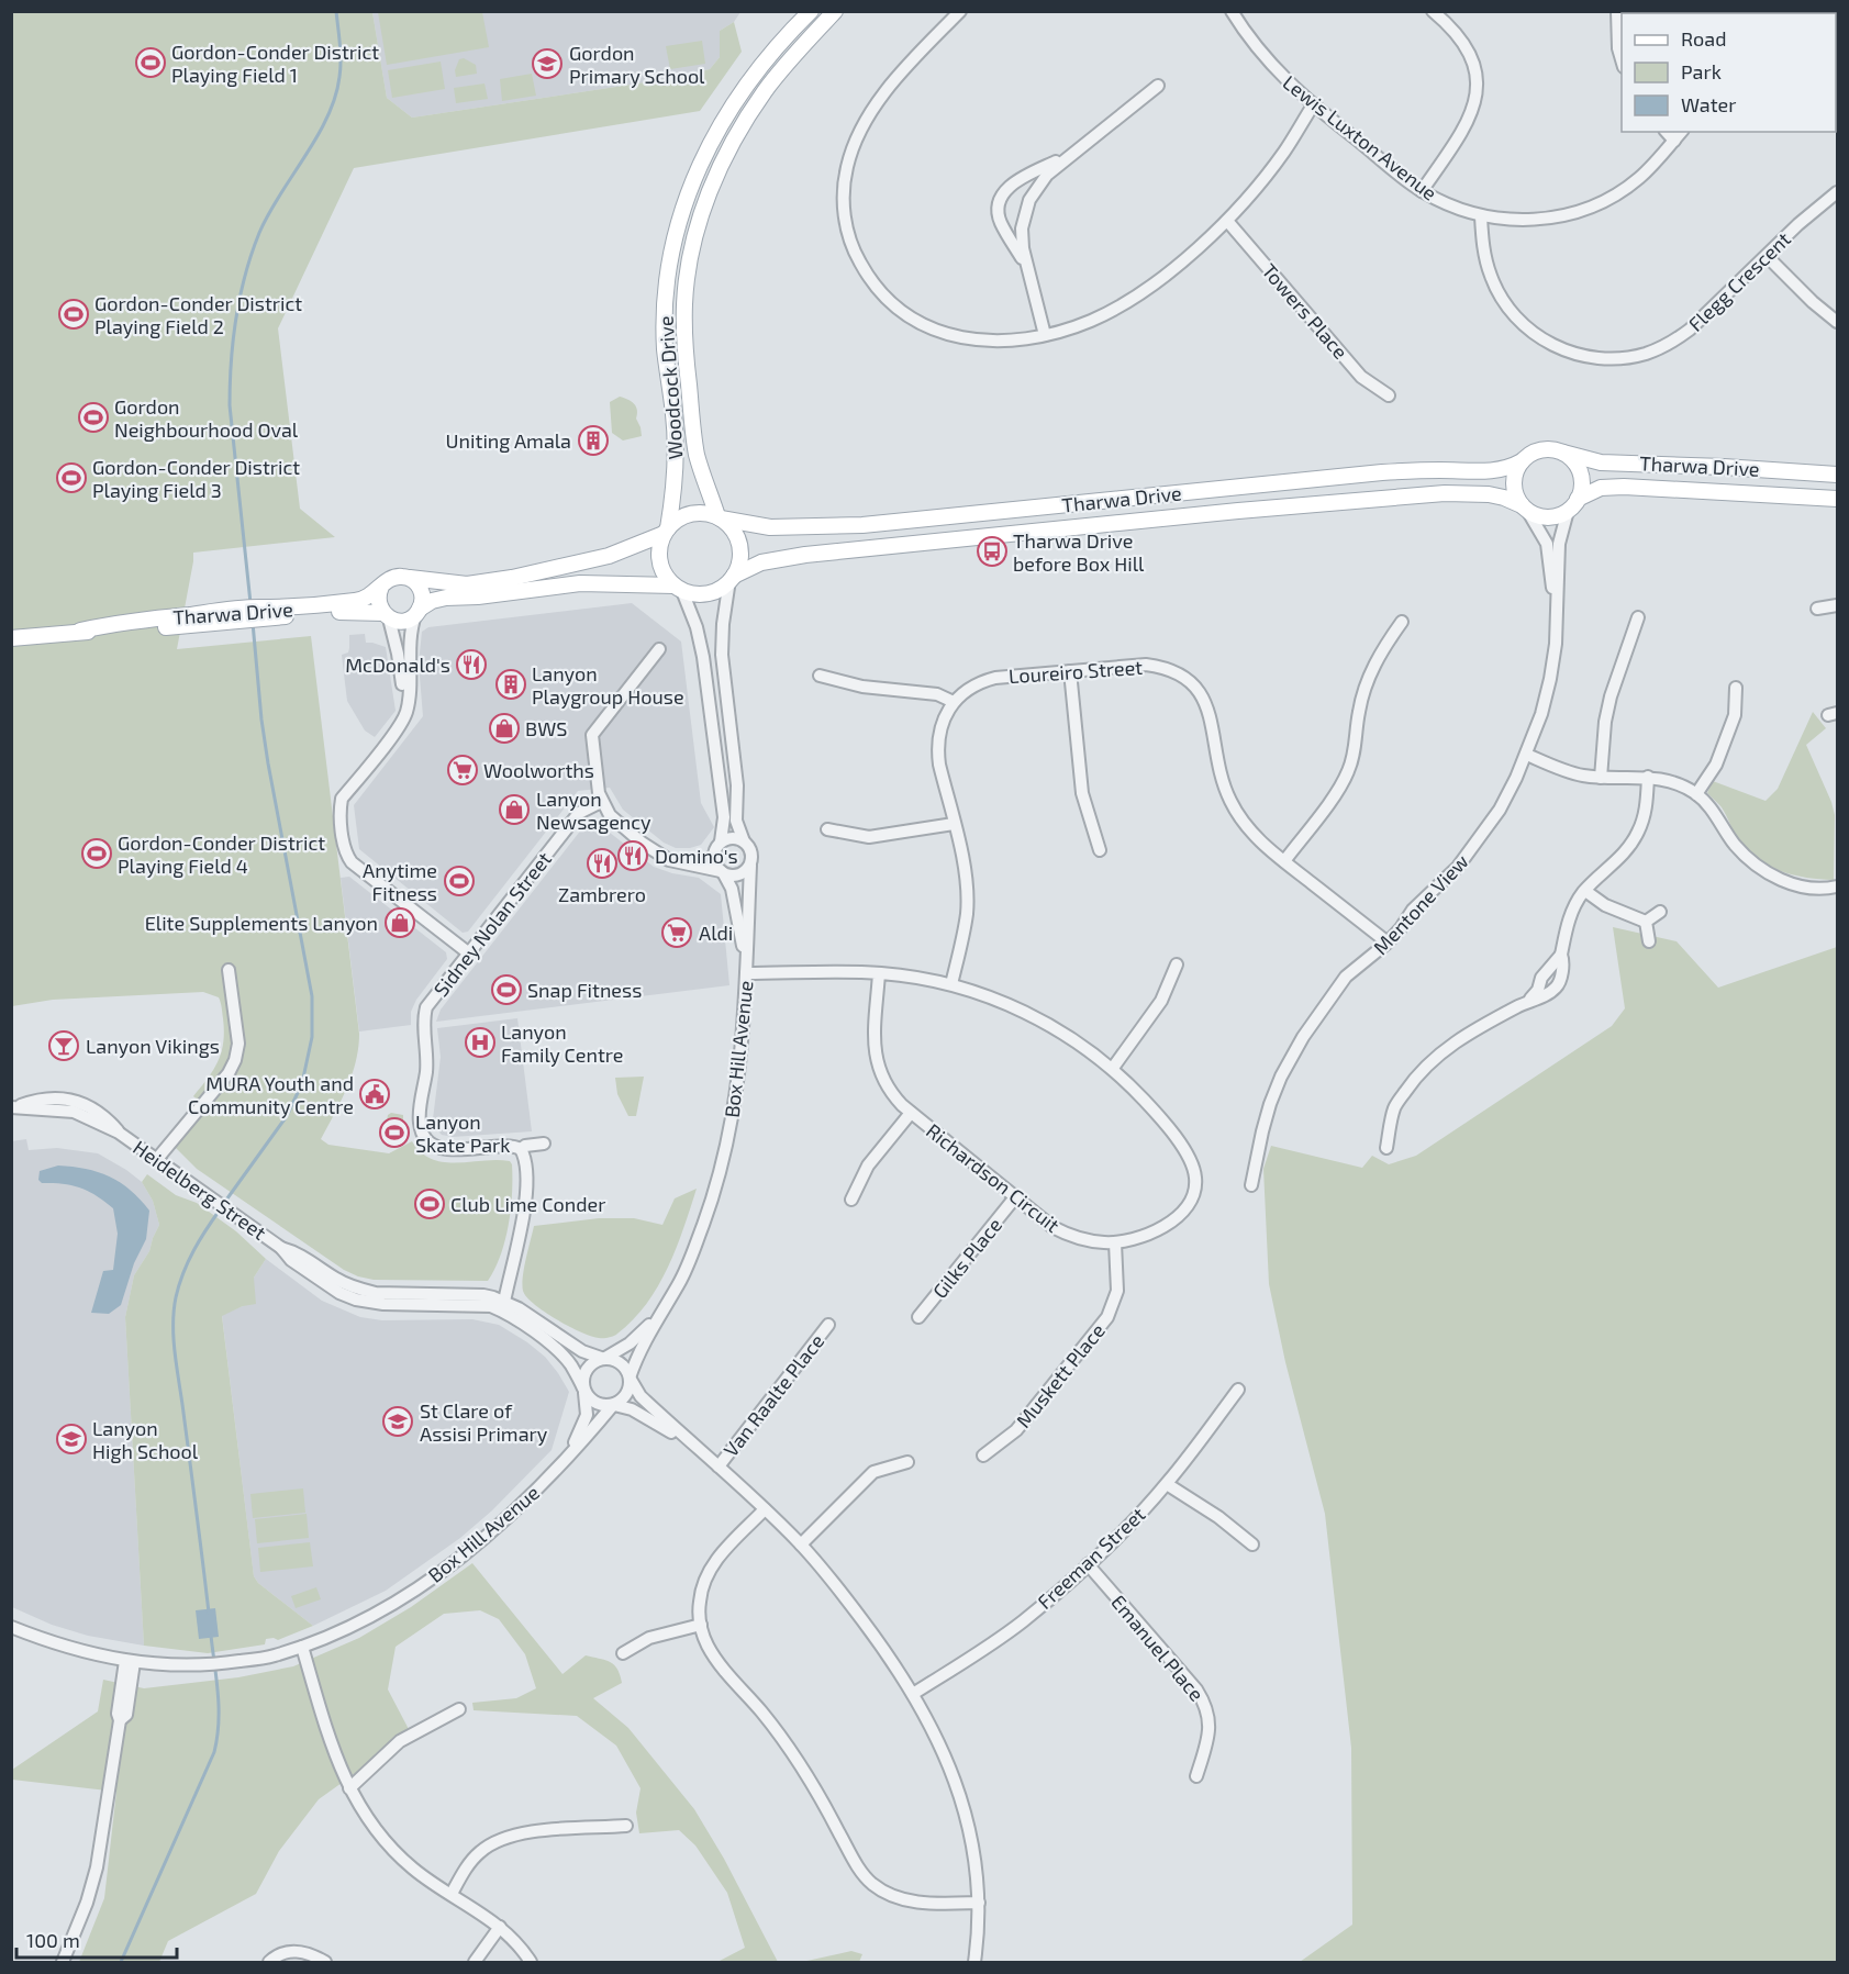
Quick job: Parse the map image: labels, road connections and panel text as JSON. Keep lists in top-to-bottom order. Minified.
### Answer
{"streets":{"main road":["Woodcock Drive","Tharwa Drive"],"street":["Lewis Luxton Avenue","Flegg Crescent","Towers Place","Loureiro Street","Mentone View","Sidney Nolan Street","Box Hill Avenue","Richardson Circuit","Heidelberg Street","Gilks Place","Muskett Place","Van Raalte Place","Freeman Street","Emanuel Place"]},"crossings":[["Lewis Luxton Avenue","Flegg Crescent"],["Woodcock Drive","Tharwa Drive"],["Tharwa Drive","Mentone View"],["Loureiro Street","Mentone View"],["Loureiro Street","Richardson Circuit"],["Box Hill Avenue","Richardson Circuit"],["Box Hill Avenue","Heidelberg Street"],["Richardson Circuit","Gilks Place"],["Richardson Circuit","Muskett Place"],["Freeman Street","Emanuel Place"]],"places":{"sports":["Gordon-Conder District Playing Field 1","Gordon-Conder District Playing Field 2","Gordon Neighbourhood Oval","Gordon-Conder District Playing Field 3","Gordon-Conder District Playing Field 4","Anytime Fitness","Snap Fitness","Lanyon Skate Park","Club Lime Conder"],"school or university":["Gordon Primary School","St Clare of Assisi Primary","Lanyon High School"],"building":["Uniting Amala","Lanyon Playgroup House"],"bus stop":["Tharwa Drive before Box Hill"],"restaurant":["McDonald's","Domino's","Zambrero"],"shop":["BWS","Lanyon Newsagency","Elite Supplements Lanyon"],"supermarket":["Woolworths","Aldi"],"hospital":["Lanyon Family Centre"],"bar":["Lanyon Vikings"],"public building":["MURA Youth and Community Centre"]},"legend":["Road","Park","Water"],"scale_bar":"100 m"}
